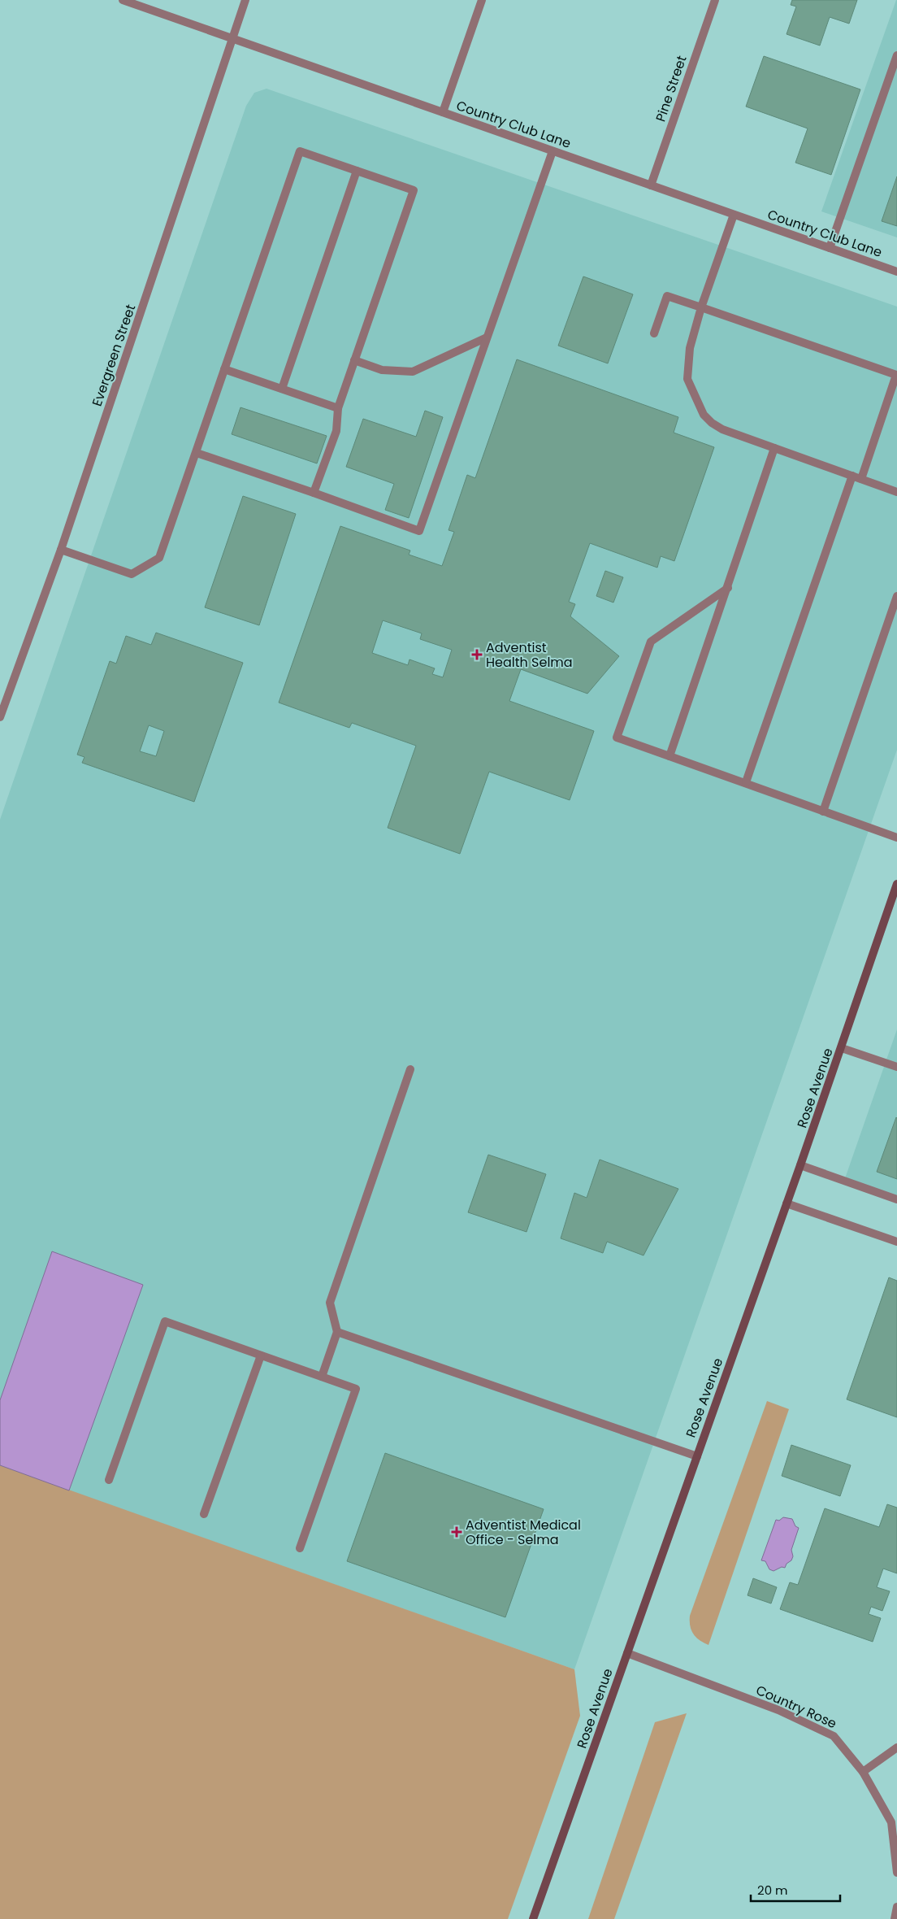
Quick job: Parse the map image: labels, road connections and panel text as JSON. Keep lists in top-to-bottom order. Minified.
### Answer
{"streets":{"street":["Pine Street","Country Club Lane","Evergreen Street","Rose Avenue","Country Rose"]},"crossings":[["Pine Street","Country Club Lane"],["Country Club Lane","Evergreen Street"],["Rose Avenue","Country Rose"]],"places":{"health":["Adventist Health Selma","Adventist Medical Office - Selma"]},"scale_bar":"20 m"}
